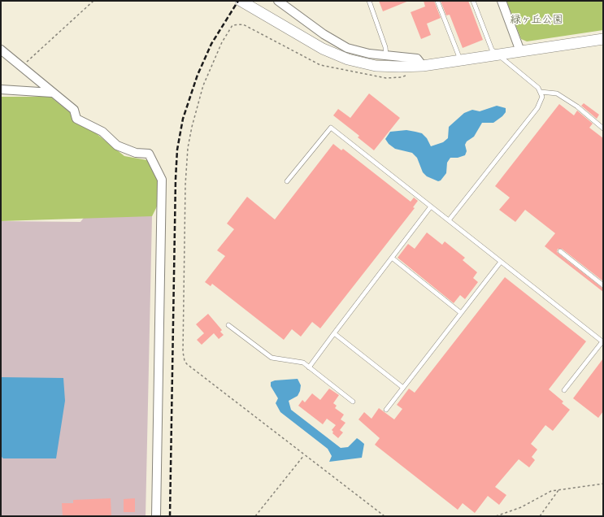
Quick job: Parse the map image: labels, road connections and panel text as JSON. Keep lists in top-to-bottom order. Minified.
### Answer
{"parks":["緑ヶ丘公園"]}
